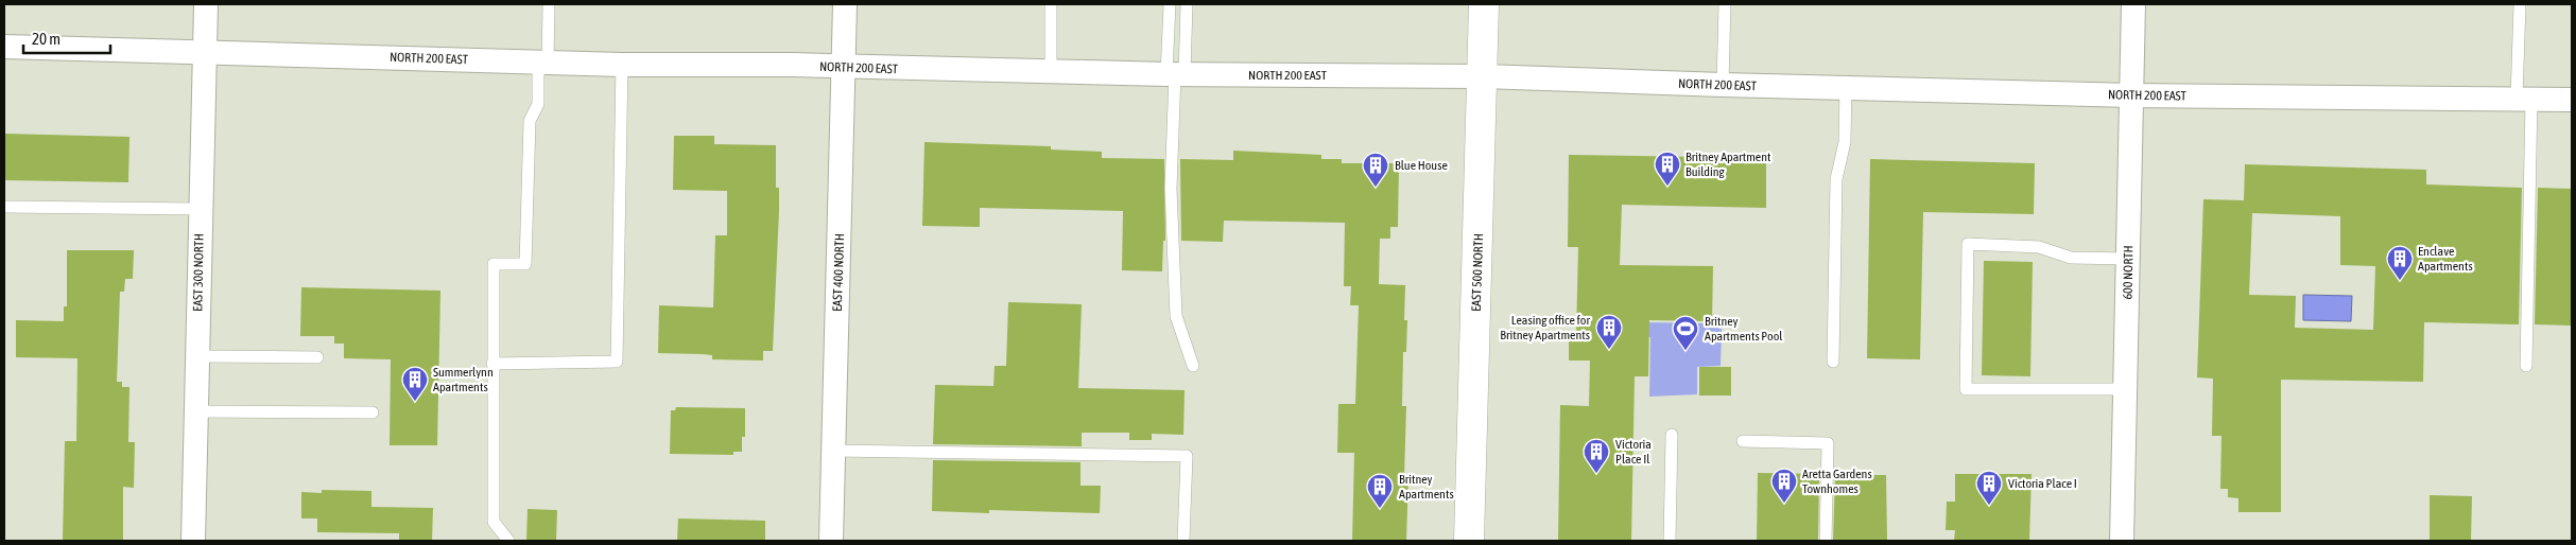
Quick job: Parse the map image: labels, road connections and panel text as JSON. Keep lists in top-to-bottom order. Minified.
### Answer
{"streets":{"street":["NORTH 200 EAST","EAST 300 NORTH","EAST 400 NORTH","EAST 500 NORTH","600 NORTH"]},"crossings":[["NORTH 200 EAST","EAST 300 NORTH"],["NORTH 200 EAST","EAST 400 NORTH"],["NORTH 200 EAST","EAST 500 NORTH"],["NORTH 200 EAST","600 NORTH"]],"places":{"building":["Britney Apartment Building","Blue House","Enclave Apartments","Leasing office for Britney Apartments","Summerlynn Apartments","Victoria Place Il","Aretta Gardens Townhomes","Victoria Place I","Britney Apartments"],"sports":["Britney Apartments Pool"]},"scale_bar":"20 m"}
